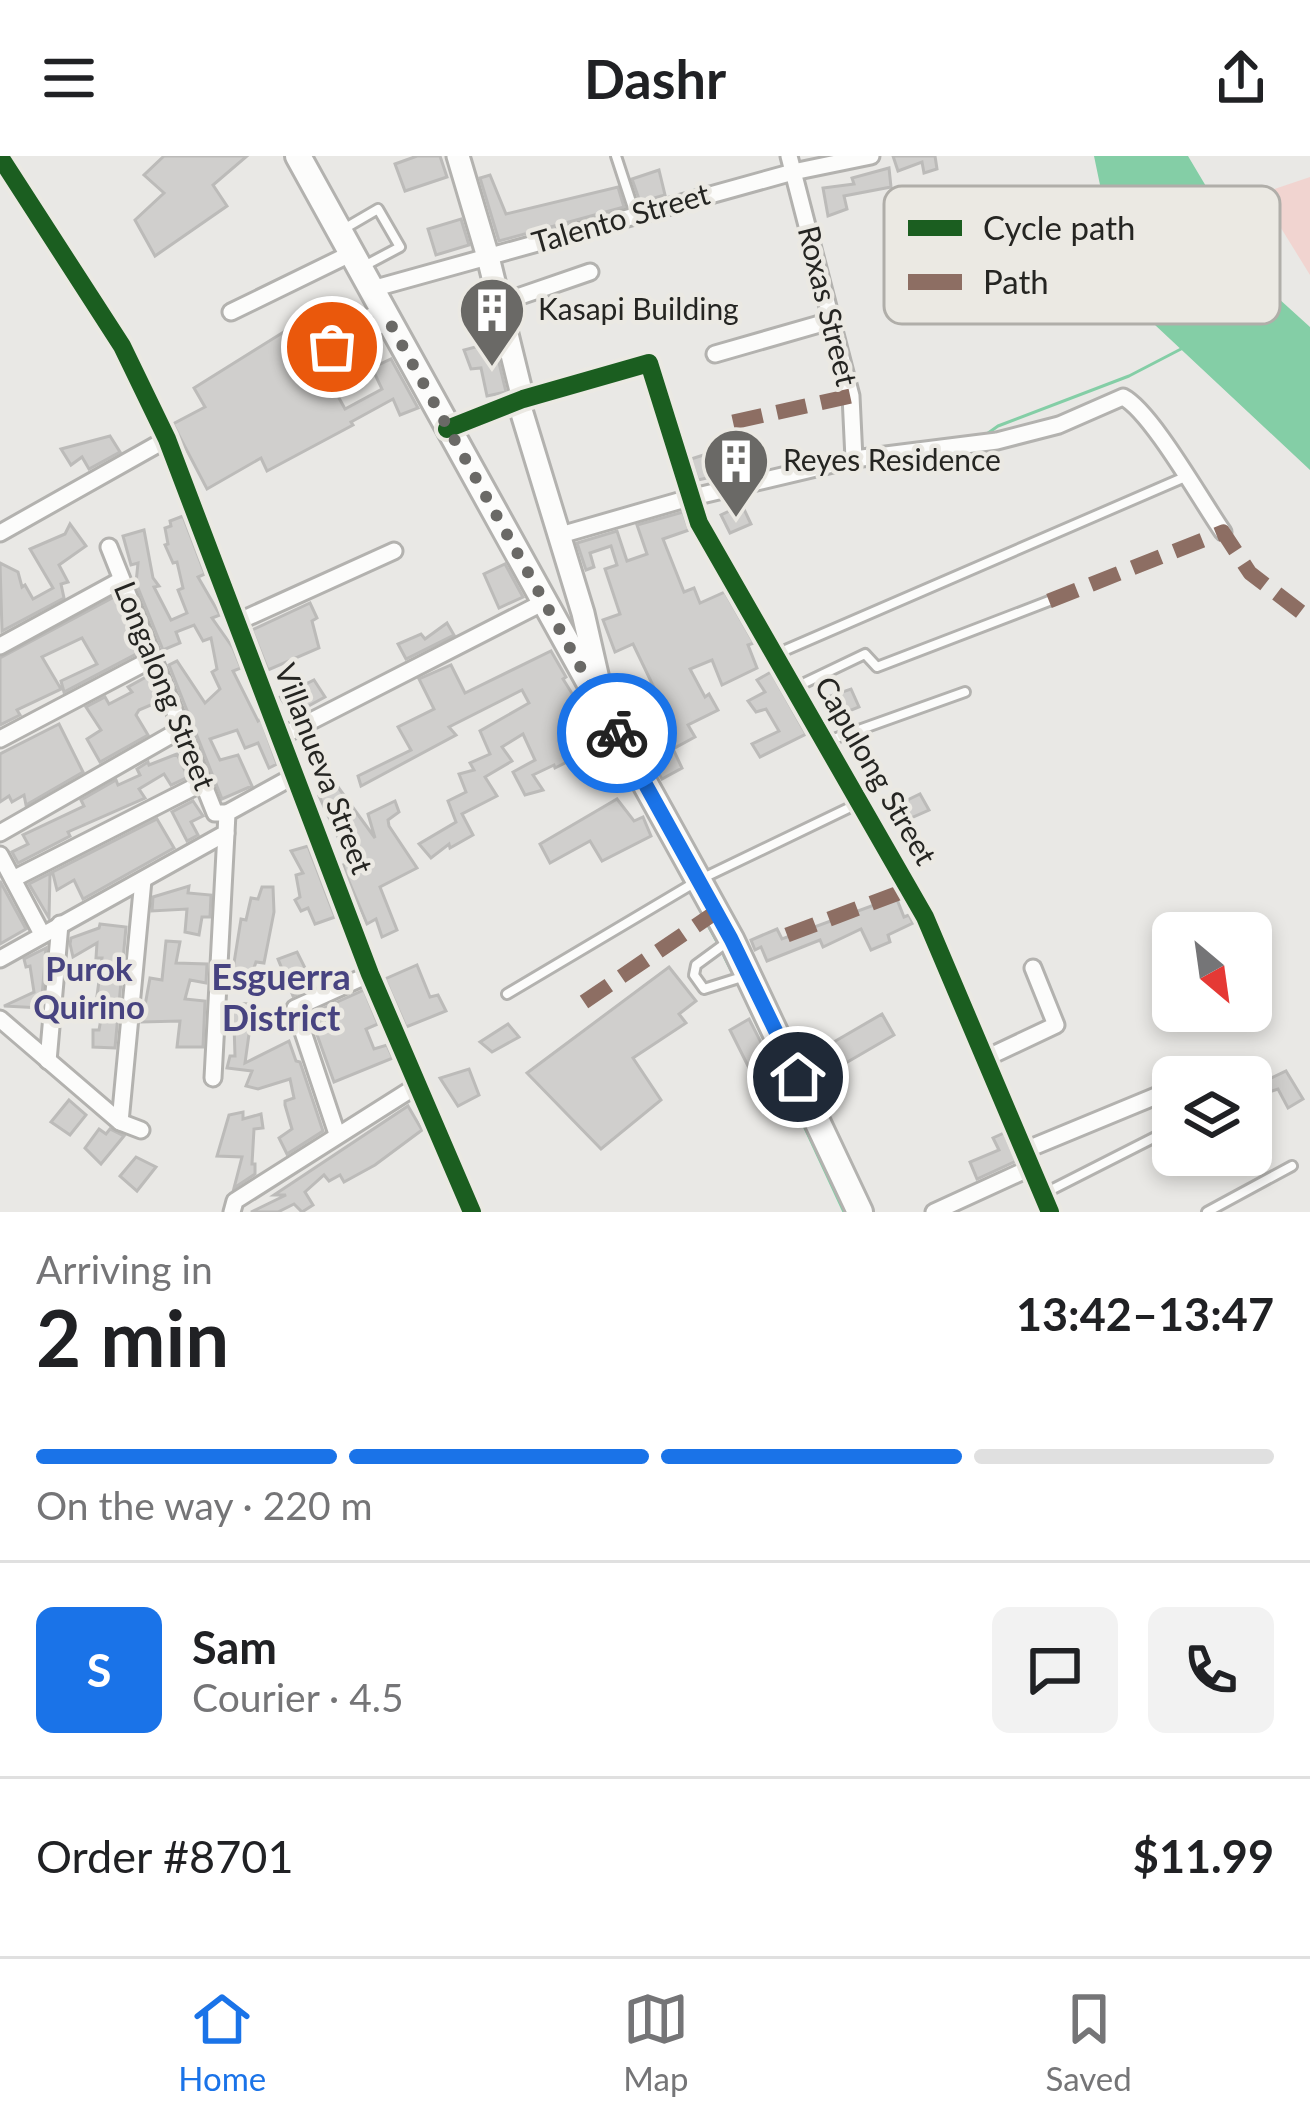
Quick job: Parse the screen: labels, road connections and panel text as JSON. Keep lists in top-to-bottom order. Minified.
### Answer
{"streets":{"street":["Talento Street","Roxas Street","Longalong Street","Villanueva Street","Capulong Street"]},"crossings":[["Talento Street","Roxas Street"]],"districts":["Purok Quirino","Esguerra District"],"places":{"building":["Kasapi Building","Reyes Residence"]},"legend":["Cycle path","Path"],"north":"bottom right","page":{"header":"Dashr","heading":["2 min","Arriving in","13:42–13:47"],"panel":["Sam","Courier · 4.5","Order #8701","$11.99"],"bar":"On the way · 220 m","round":"S","tabs":["Home","Map","Saved"]}}
